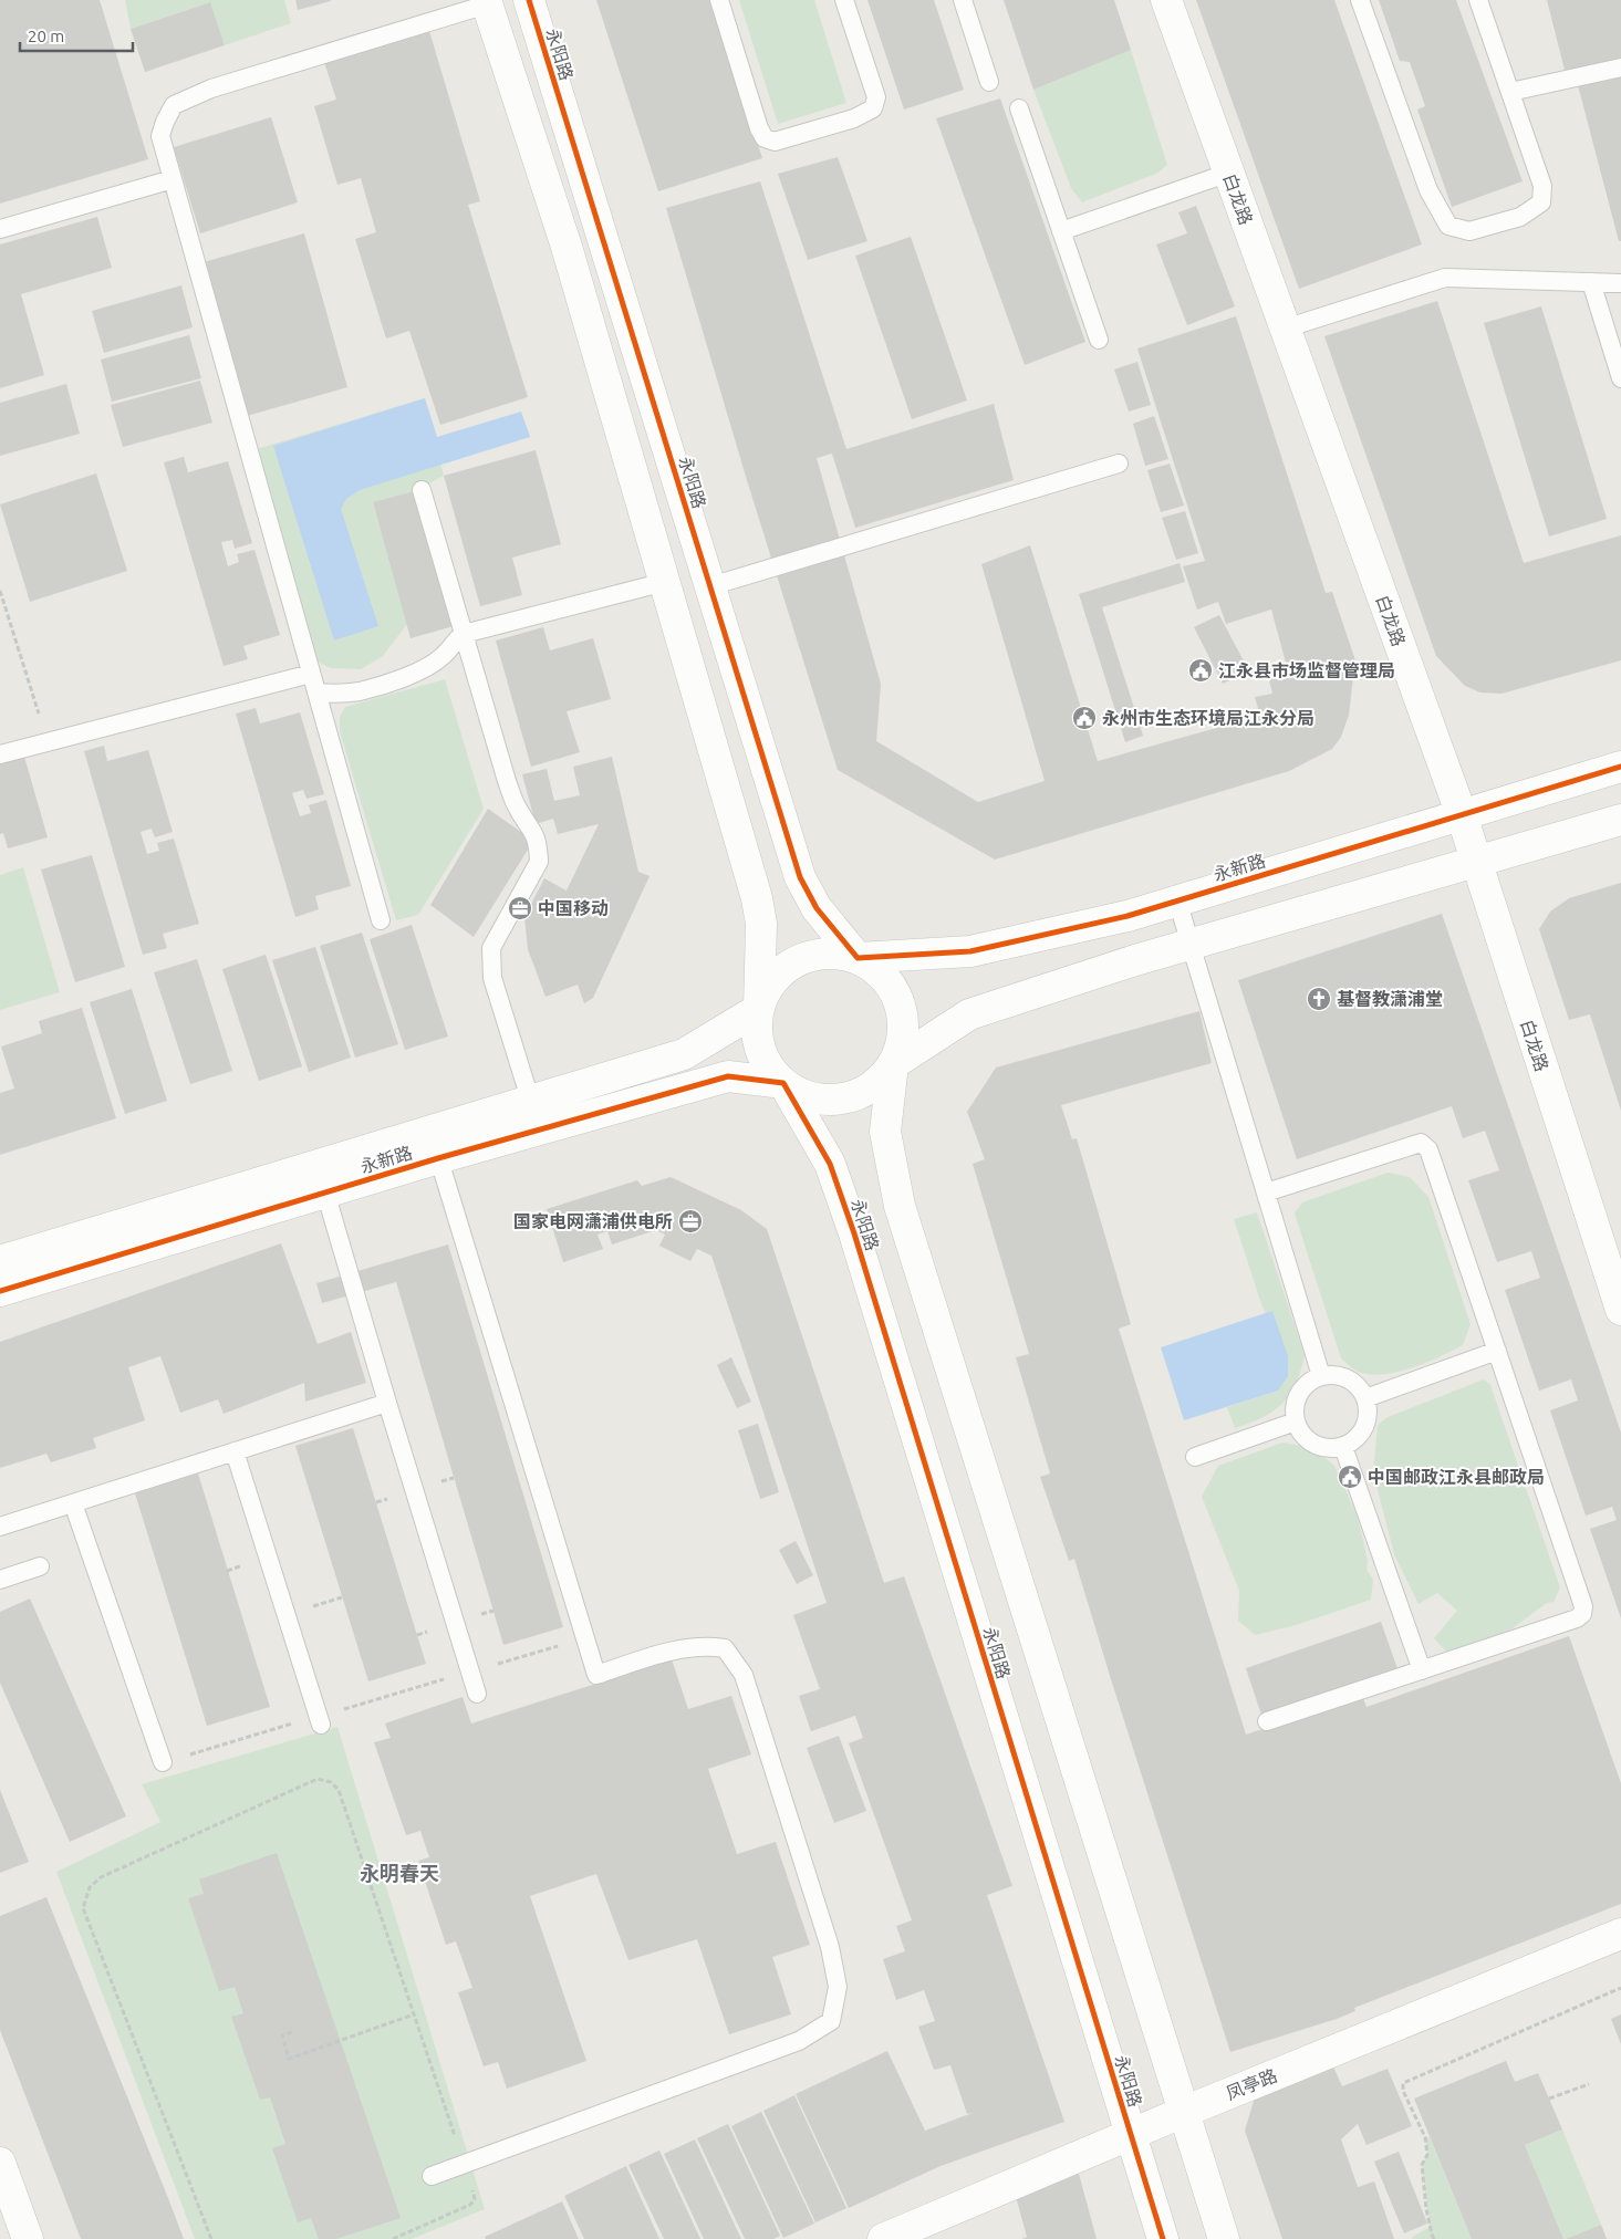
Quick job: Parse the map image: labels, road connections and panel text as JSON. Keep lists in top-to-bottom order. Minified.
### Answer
{"streets":{"street":["永阳路","白龙路","永新路","凤亭路"]},"crossings":[["永阳路","永新路"],["永阳路","凤亭路"],["白龙路","永新路"]],"districts":["永明春天"],"places":{"public building":["江永县市场监督管理局","永州市生态环境局江永分局","中国邮政江永县邮政局"],"office":["中国移动","国家电网潇浦供电所"],"church":["基督教潇浦堂"]},"scale_bar":"20 m"}
